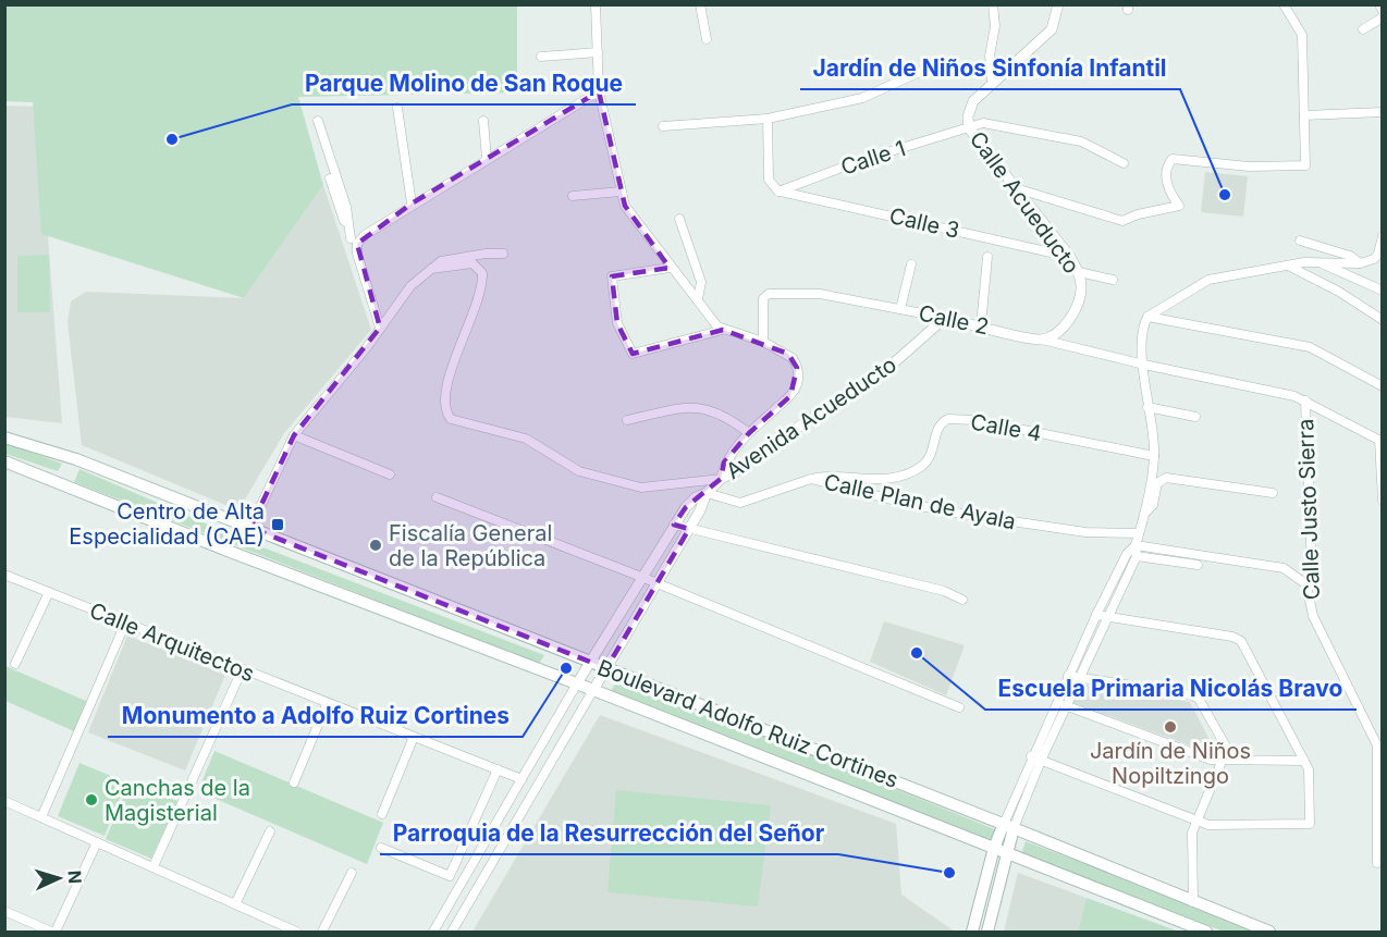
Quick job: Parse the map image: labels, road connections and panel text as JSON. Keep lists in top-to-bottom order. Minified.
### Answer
{"streets":{"main road":["Boulevard Adolfo Ruiz Cortines"],"street":["Calle 1","Calle Acueducto","Calle 3","Calle 2","Avenida Acueducto","Calle 4","Calle Plan de Ayala","Calle Justo Sierra","Calle Arquitectos"]},"crossings":[["Calle 1","Calle Acueducto"],["Calle 1","Calle 3"],["Calle Acueducto","Calle 3"],["Calle Acueducto","Calle 2"],["Calle 2","Avenida Acueducto"],["Calle 2","Calle Justo Sierra"],["Avenida Acueducto","Calle Plan de Ayala"],["Avenida Acueducto","Calle Arquitectos"],["Avenida Acueducto","Boulevard Adolfo Ruiz Cortines"],["Calle 4","Calle Plan de Ayala"]],"places":{"other":["Parque Molino de San Roque","Jardín de Niños Sinfonía Infantil","Fiscalía General de la República","Escuela Primaria Nicolás Bravo","Monumento a Adolfo Ruiz Cortines","Jardín de Niños Nopiltzingo","Canchas de la Magisterial","Parroquia de la Resurrección del Señor"],"transit":["Centro de Alta Especialidad (CAE)"]},"north":"right"}
